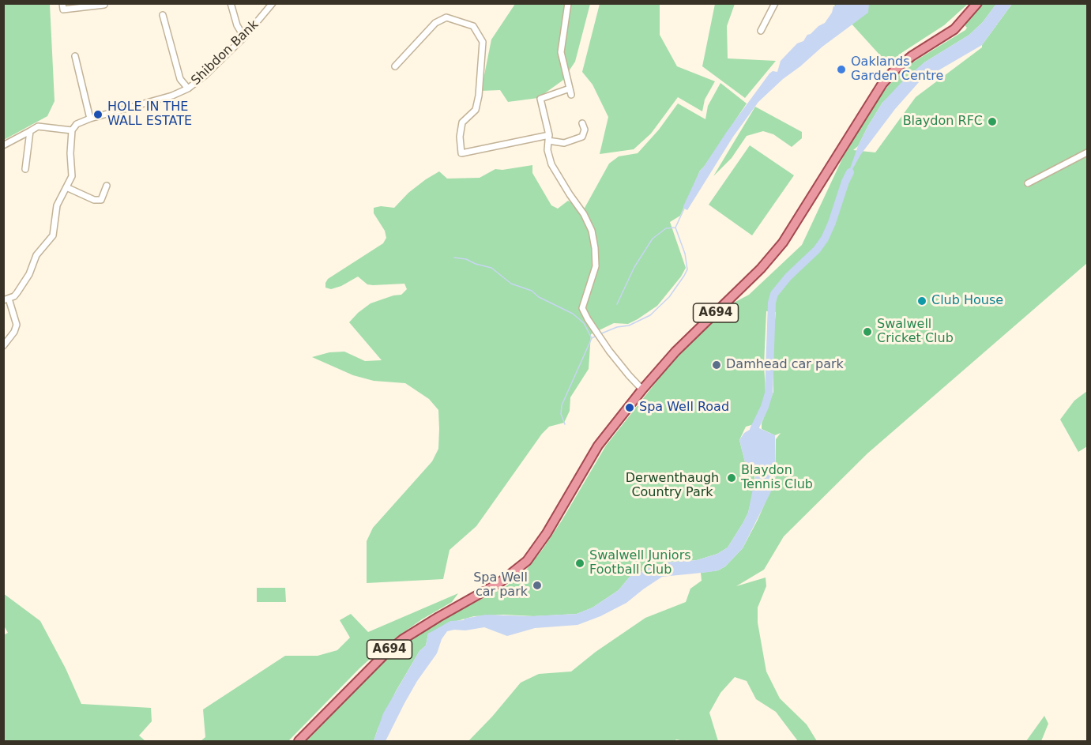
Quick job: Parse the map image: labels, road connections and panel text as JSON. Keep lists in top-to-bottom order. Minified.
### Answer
{"streets":{"main road":["A694"],"street":["Shibdon Bank"]},"parks":["Derwenthaugh Country Park"],"places":["Oaklands Garden Centre","HOLE IN THE WALL ESTATE","Blaydon RFC","Club House","Swalwell Cricket Club","Damhead car park","Spa Well Road","Blaydon Tennis Club","Swalwell Juniors Football Club","Spa Well car park"]}
